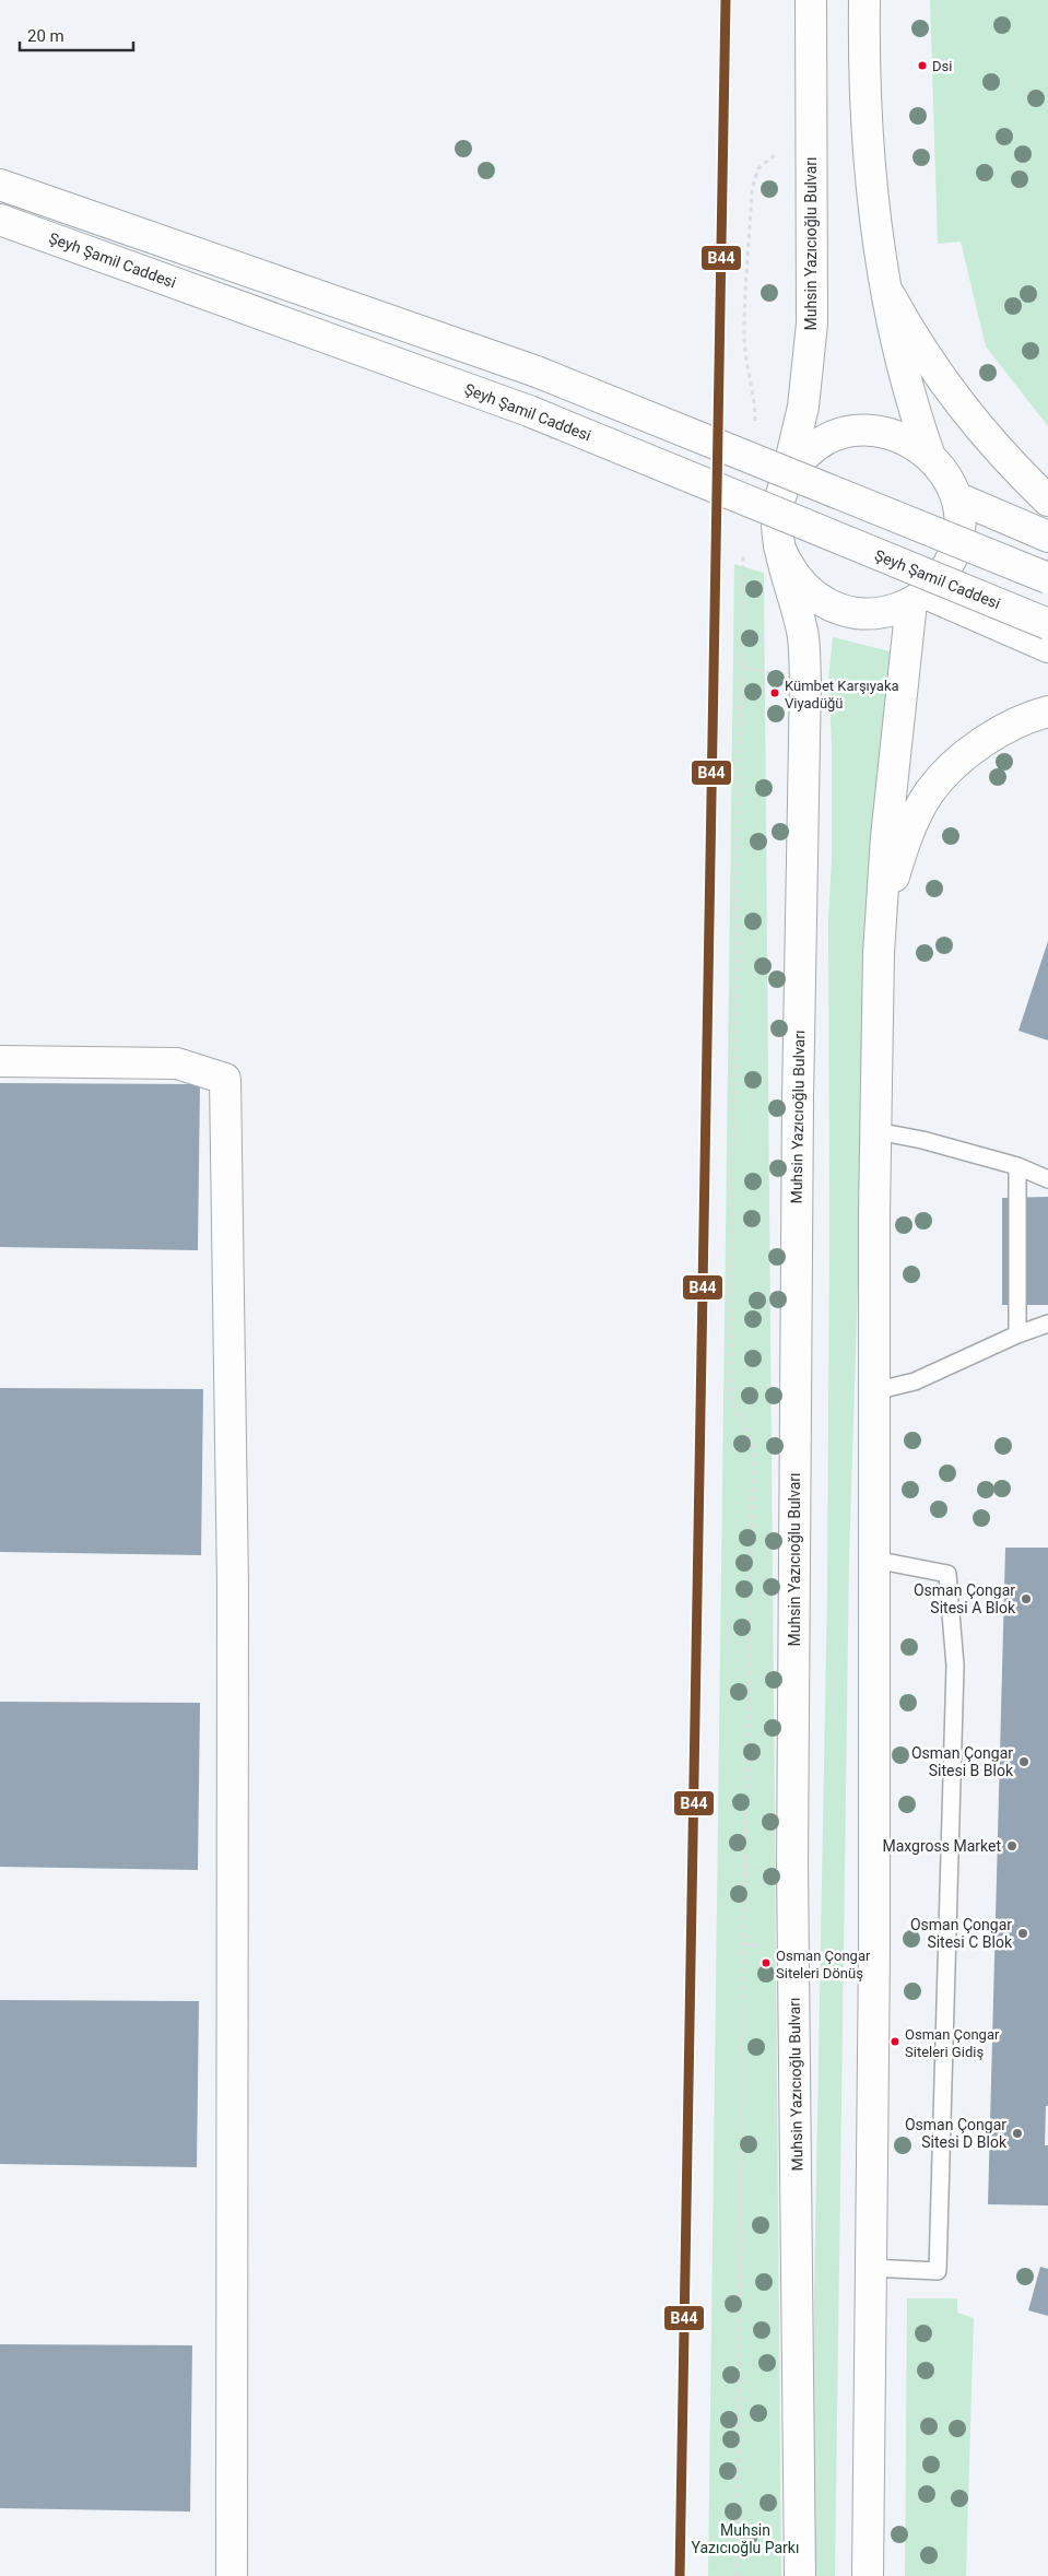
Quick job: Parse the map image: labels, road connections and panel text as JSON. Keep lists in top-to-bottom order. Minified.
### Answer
{"streets":{"main road":["Muhsin Yazıcıoğlu Bulvarı","Şeyh Şamil Caddesi"]},"parks":["Muhsin Yazıcıoğlu Parkı"],"places":["Dsi","Kümbet Karşıyaka Viyadüğü","Osman Çongar Sitesi A Blok","Osman Çongar Sitesi B Blok","Maxgross Market","Osman Çongar Sitesi C Blok","Osman Çongar Siteleri Dönüş","Osman Çongar Siteleri Gidiş","Osman Çongar Sitesi D Blok"],"lines":["transit line B44"],"scale_bar":"20 m"}
